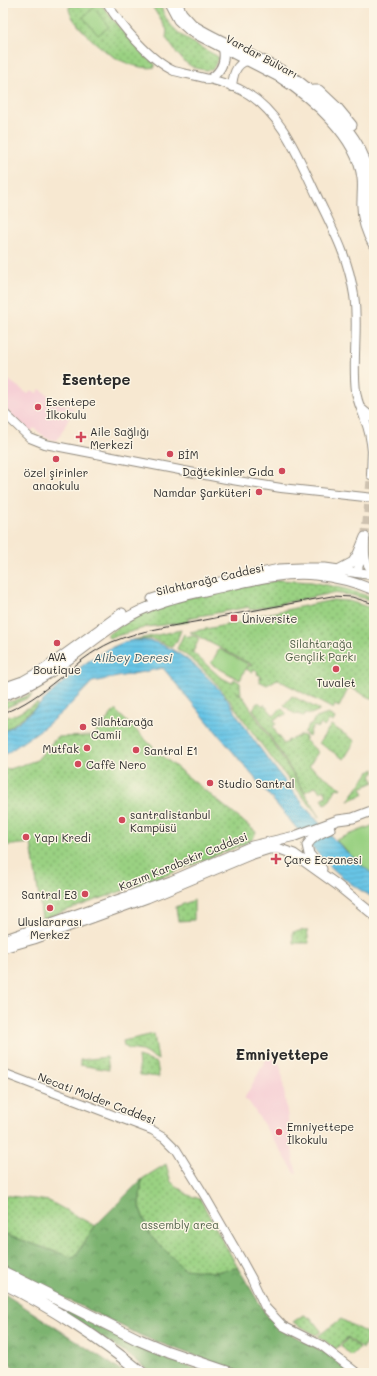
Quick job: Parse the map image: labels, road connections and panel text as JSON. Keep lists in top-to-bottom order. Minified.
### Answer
{"streets":{"main road":["Vardar Bulvarı","Silahtarağa Caddesi","Kazım Karabekir Caddesi","Necati Molder Caddesi"]},"districts":["Esentepe","Emniyettepe"],"water":["Alibey Deresi"],"parks":["Silahtarağa Gençlik Parkı","assembly area"],"places":{"other":["Esentepe İlkokulu","BİM","özel şirinler anaokulu","Dağtekinler Gıda","Namdar Şarküteri","AVA Boutique","Tuvalet","Silahtarağa Camii","Mutfak","Santral E1","Caffè Nero","Studio Santral","santralistanbul Kampüsü","Yapı Kredi","Santral E3","Uluslararası Merkez","Emniyettepe İlkokulu"],"health":["Aile Sağlığı Merkezi","Çare Eczanesi"],"transit":["Üniversite"]}}
